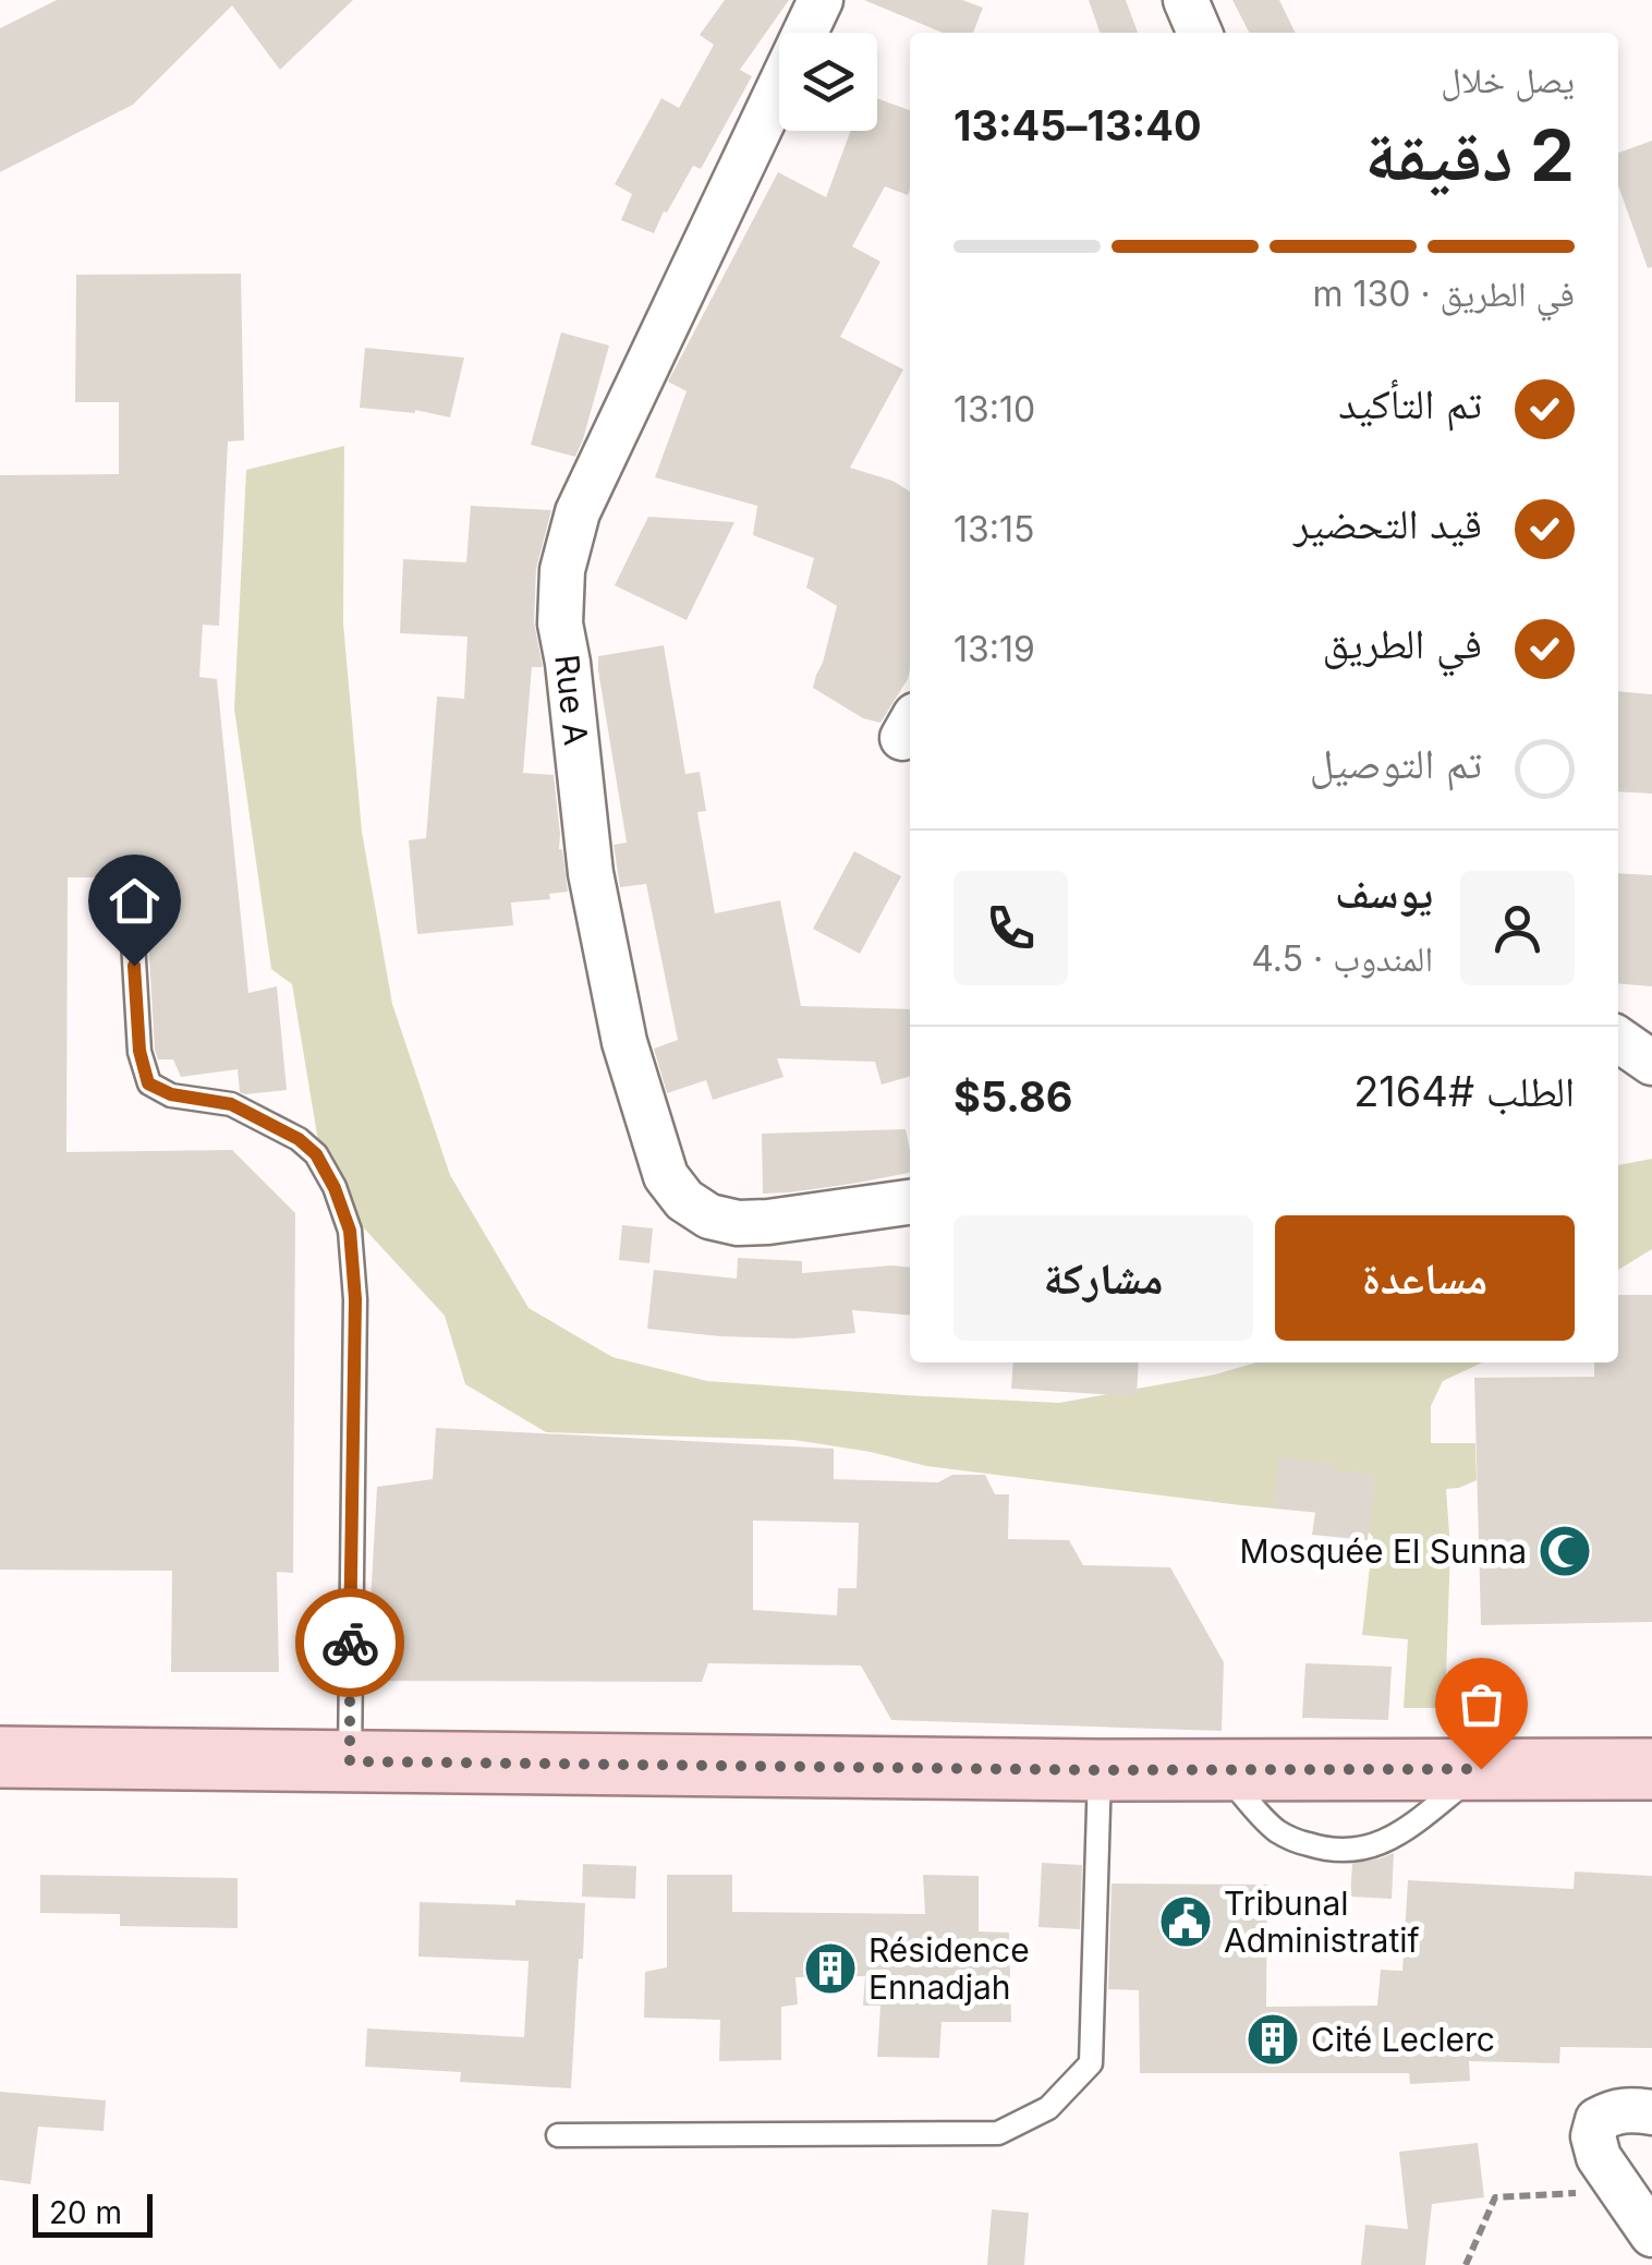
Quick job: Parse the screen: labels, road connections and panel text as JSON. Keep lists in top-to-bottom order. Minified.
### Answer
{"streets":{"street":["Rue A"]},"places":{"mosque":["Mosquée El Sunna"],"public building":["Tribunal Administratif"],"building":["Résidence Ennadjah","Cité Leclerc"]},"scale_bar":"20 m","page":{"heading":["2 دقيقة","يصل خلال","13:40–13:45"],"panel":["يوسف","المندوب · 4.5","الطلب #2164","$5.86"],"bar":"في الطريق · 130 m","list":[["تم التأكيد","13:10"],["قيد التحضير","13:15"],["في الطريق","13:19"],"تم التوصيل"],"buttons":["مساعدة","مشاركة"],"scale":"20 m"}}
